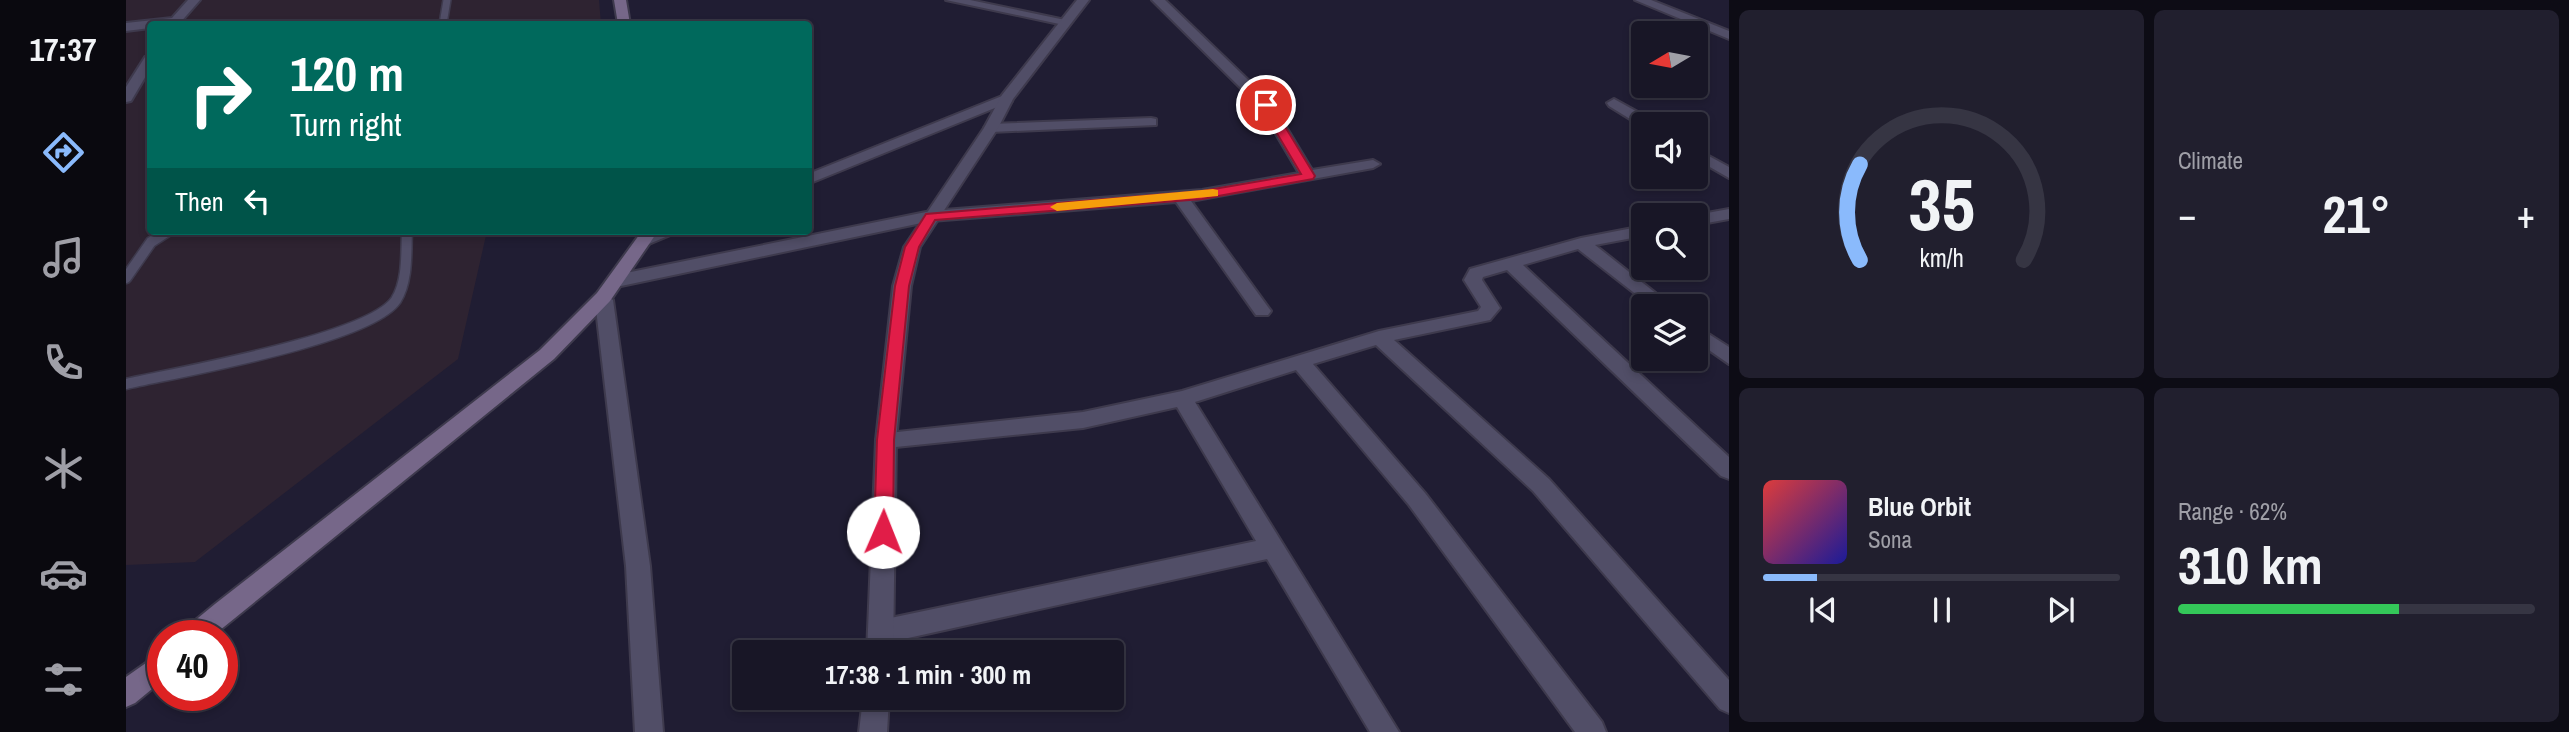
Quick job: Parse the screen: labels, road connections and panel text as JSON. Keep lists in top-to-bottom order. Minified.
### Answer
{"north":"left","page":{"tabs":"17:37","tile":["Climate",["Range · 62%","310 km"]],"turn":["120 m","Turn right"],"then":"Then","heat":["−","21°","+"],"song":["Blue Orbit","Sona"],"limit":"40","trip":"17:38 · 1 min · 300 m","gauge":["35","km/h"]}}
